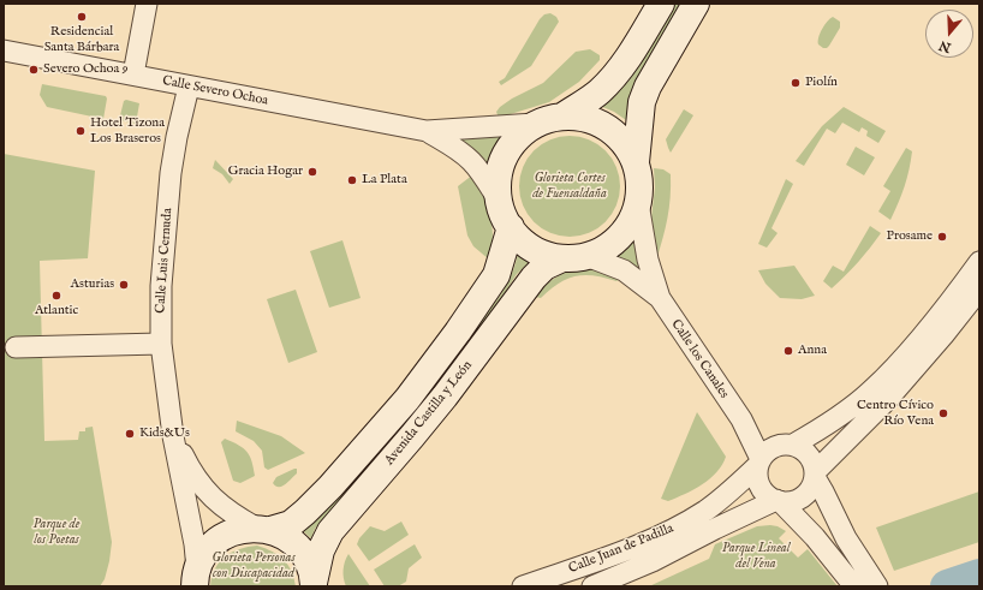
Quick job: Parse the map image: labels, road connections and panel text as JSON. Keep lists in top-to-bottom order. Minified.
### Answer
{"streets":{"main road":["Avenida Castilla y León"],"street":["Calle Severo Ochoa","Calle Luis Cernuda","Calle los Canales","Calle Juan de Padilla"]},"crossings":[["Calle Severo Ochoa","Calle Luis Cernuda"],["Calle Severo Ochoa","Calle los Canales"],["Calle Severo Ochoa","Avenida Castilla y León"],["Calle Luis Cernuda","Avenida Castilla y León"],["Calle los Canales","Avenida Castilla y León"],["Calle los Canales","Calle Juan de Padilla"]],"parks":["Glorieta Cortes de Fuensaldaña","Parque de los Poetas","Parque Lineal del Vena","Glorieta Personas con Discapacidad"],"places":["Residencial Santa Bárbara","Severo Ochoa 9","Piolín","Hotel Tizona Los Braseros","Gracia Hogar","La Plata","Prosame","Asturias","Atlantic","Anna","Centro Cívico Río Vena","Kids&Us"],"north":"bottom"}
